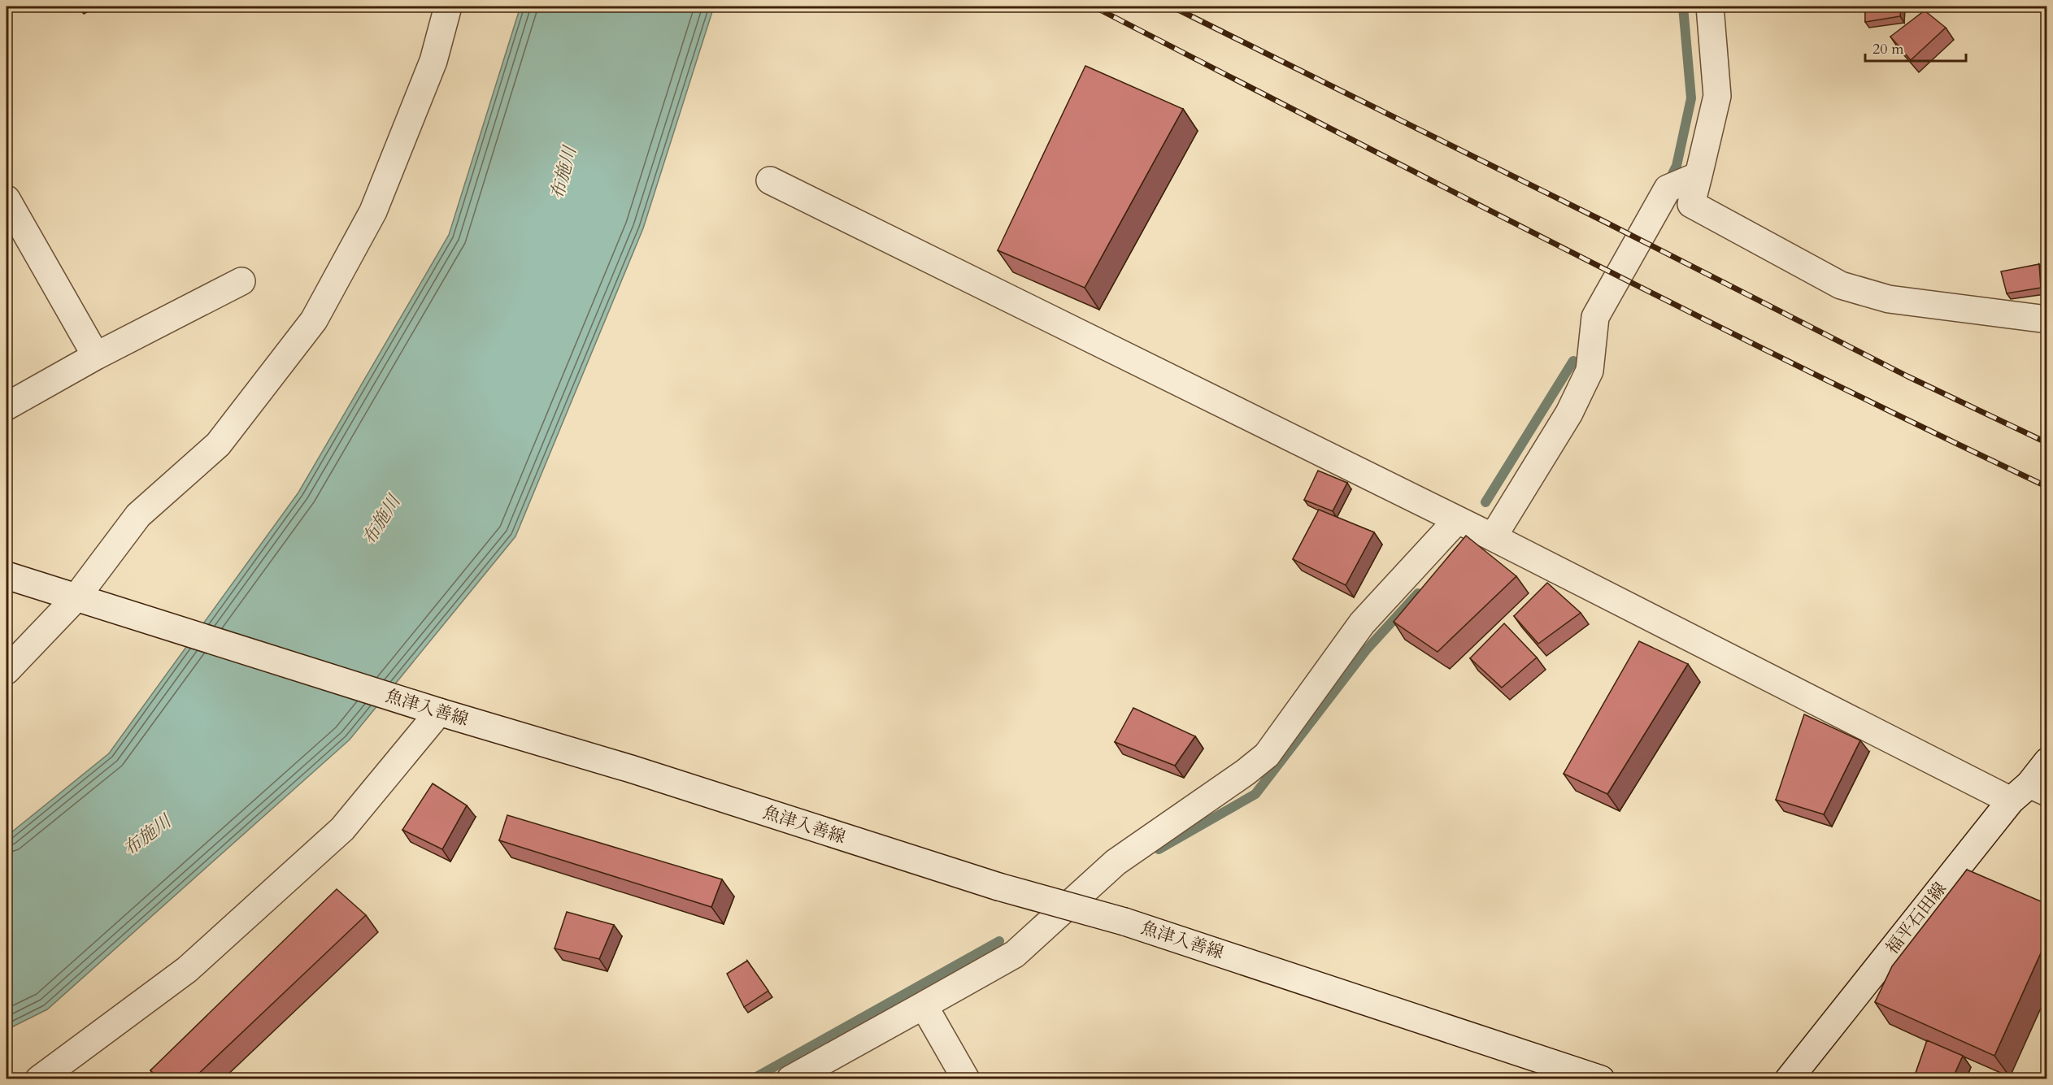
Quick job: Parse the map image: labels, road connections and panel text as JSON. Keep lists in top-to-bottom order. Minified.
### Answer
{"streets":{"street":["魚津入善線","福平石田線"]},"water":["布施川"],"scale_bar":"20 m"}
